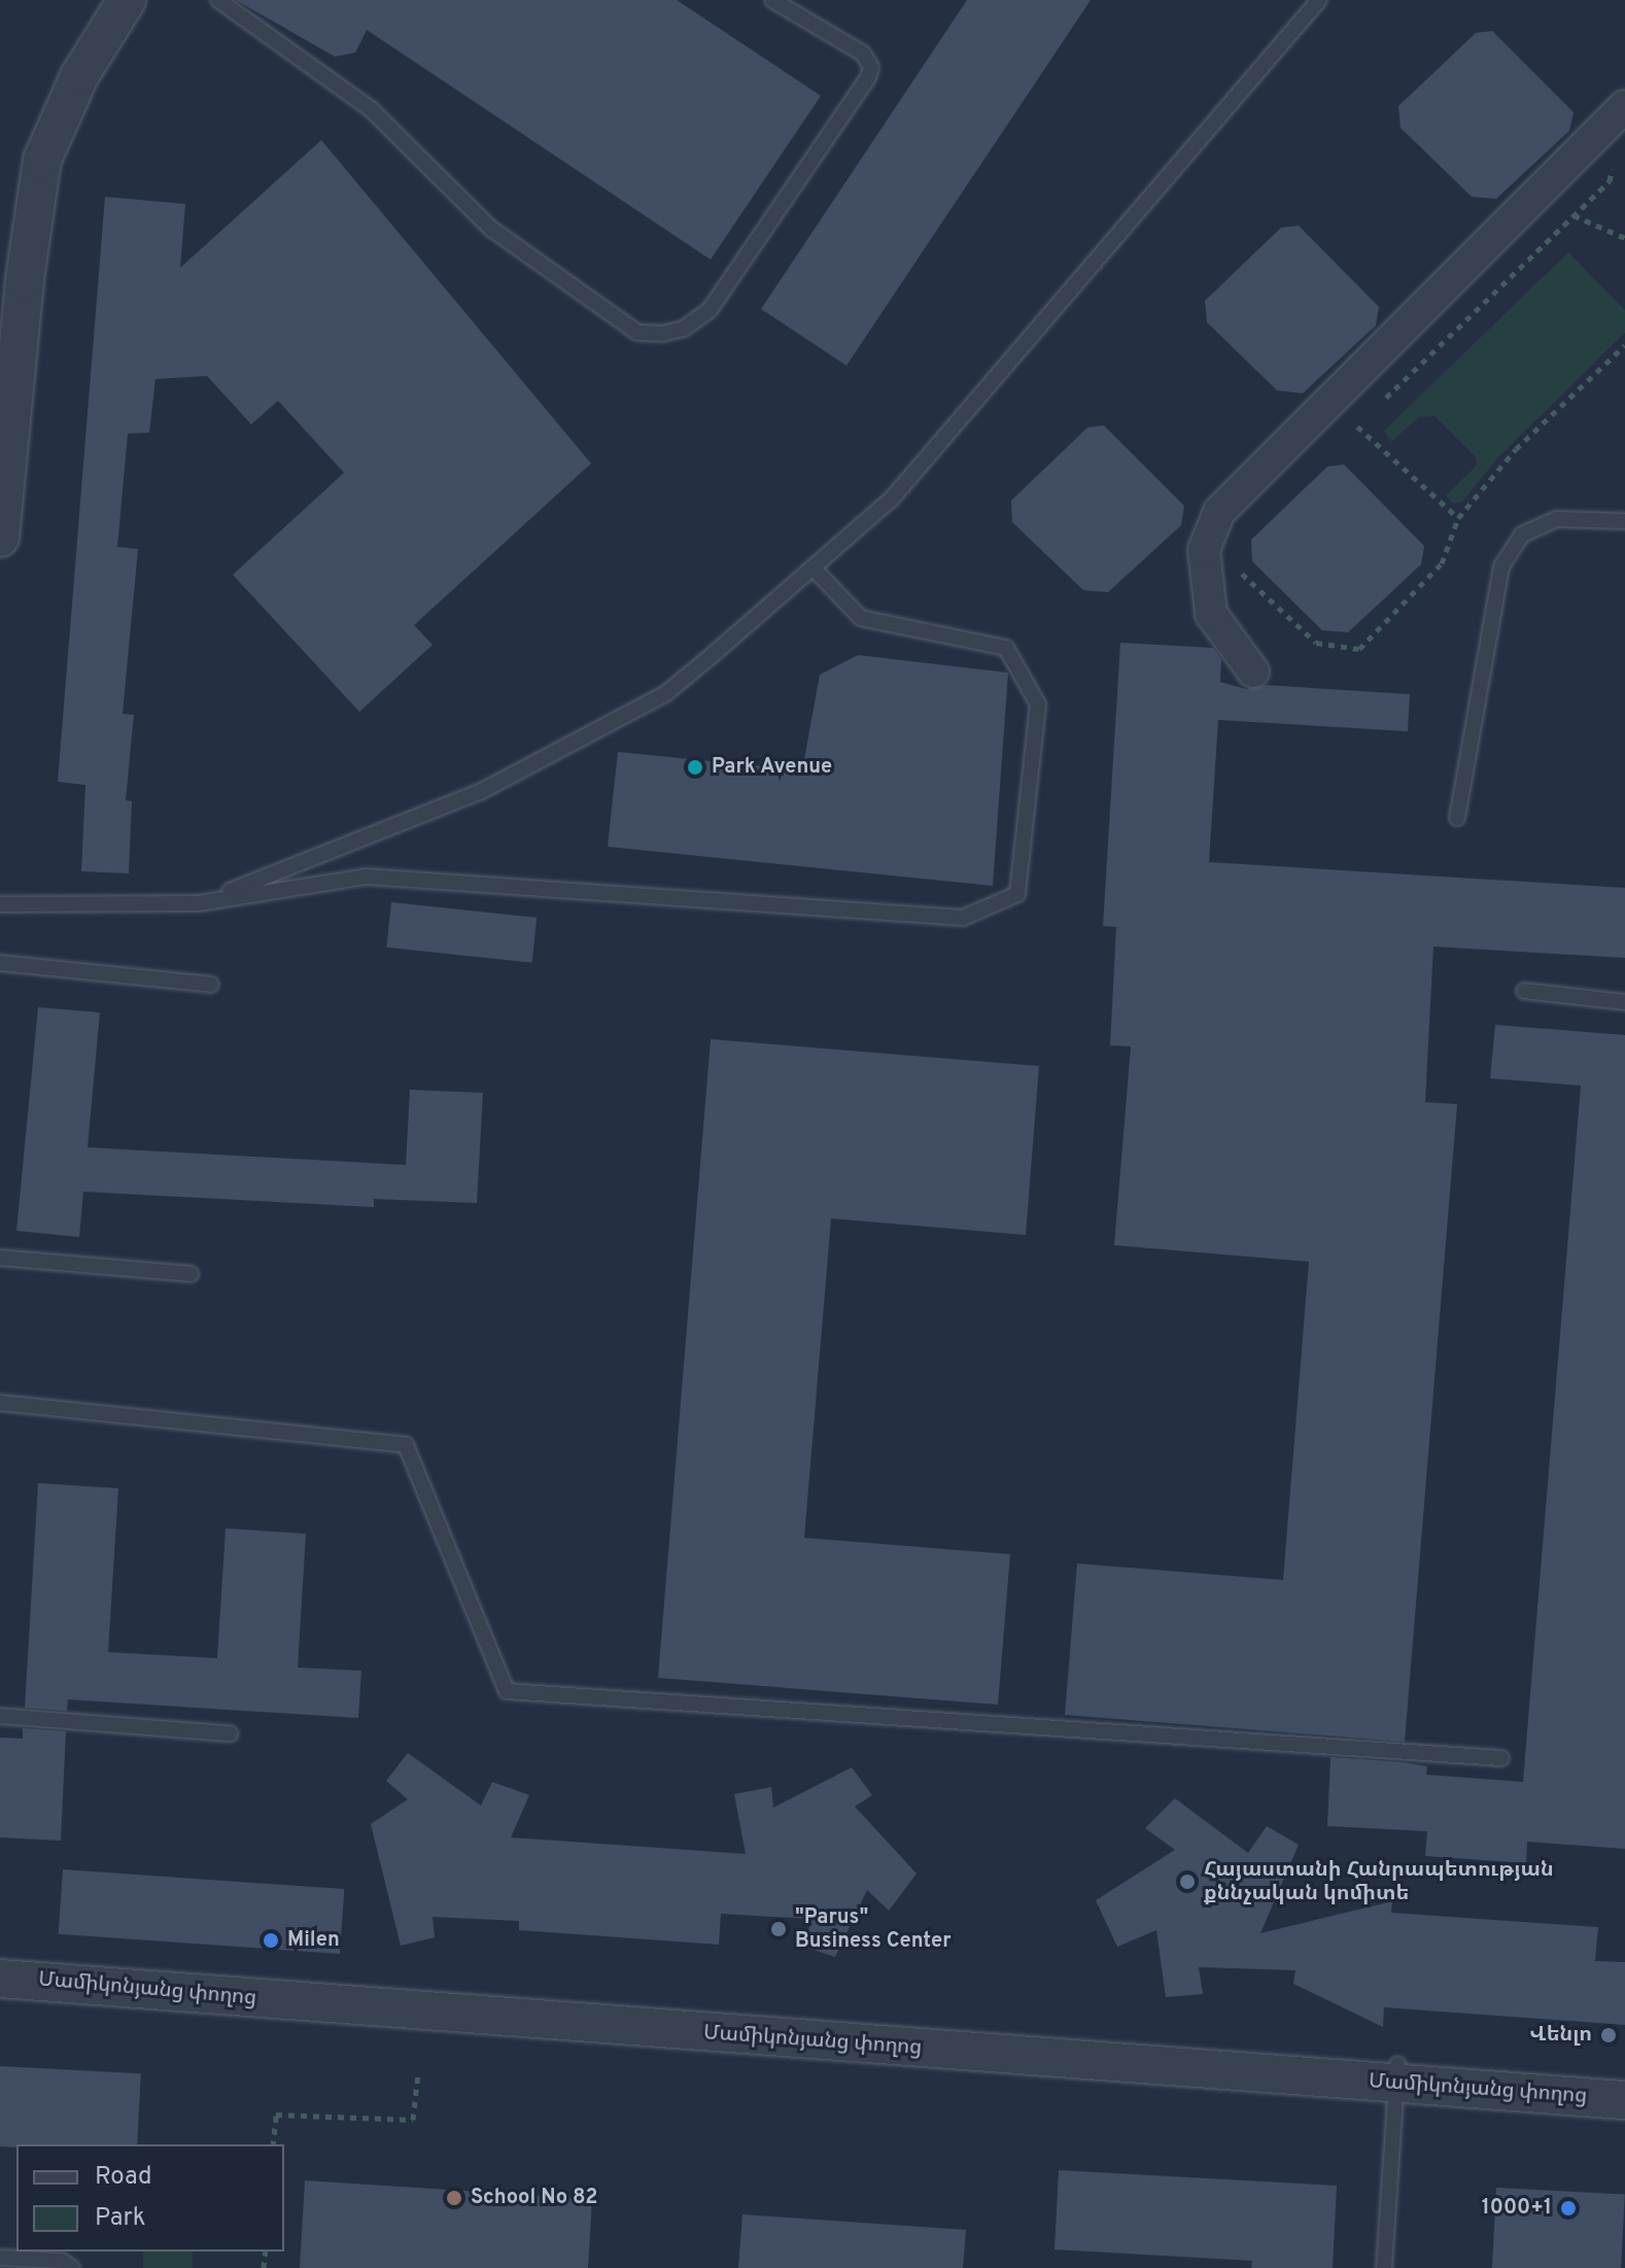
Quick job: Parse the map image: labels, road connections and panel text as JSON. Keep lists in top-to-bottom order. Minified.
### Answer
{"streets":{"street":["Մամիկոնյանց փողոց"]},"places":["Park Avenue","Հայաստանի Հանրապետության քննչական կոմիտե","\"Parus\" Business Center","Milen","Վենլո","School No 82","1000+1"],"legend":["Road","Park"]}
